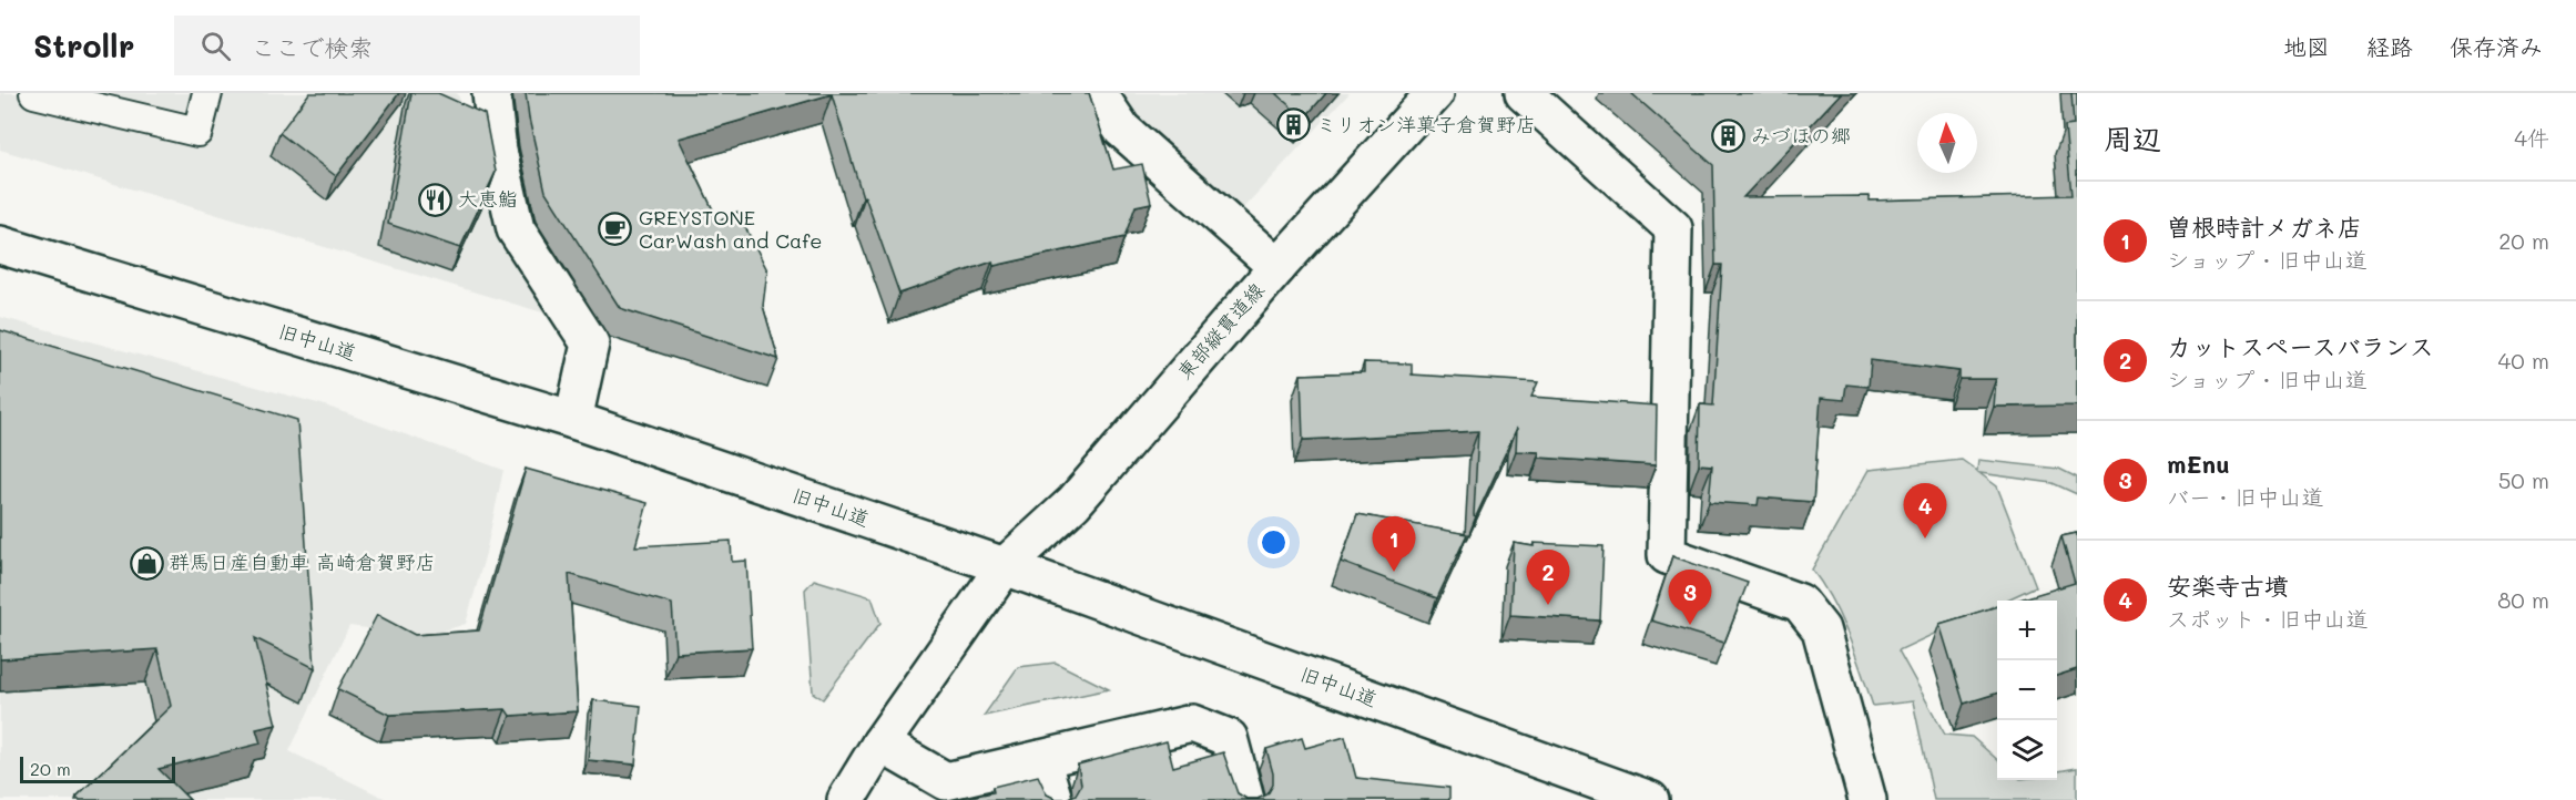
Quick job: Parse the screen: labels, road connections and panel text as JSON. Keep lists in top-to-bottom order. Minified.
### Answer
{"streets":{"street":["東部縦貫道線","旧中山道"]},"crossings":[["東部縦貫道線","旧中山道"]],"places":{"building":["ミリオン洋菓子倉賀野店","みづほの郷"],"restaurant":["大恵鮨"],"cafe":["GREYSTONE CarWash and Cafe"],"shop":["群馬日産自動車 高崎倉賀野店"]},"scale_bar":"20 m","north":"top","page":{"header":"Strollr","search":"ここで検索","nav":["地図","経路","保存済み"],"heading":["周辺","4件"],"list":[{"mark":"1","name":"曽根時計メガネ店","note":"ショップ · 旧中山道","value":"20 m"},{"mark":"2","name":"カットスペースバランス","note":"ショップ · 旧中山道","value":"40 m"},{"mark":"3","name":"mEnu","note":"バー · 旧中山道","value":"50 m"},{"mark":"4","name":"安楽寺古墳","note":"スポット · 旧中山道","value":"80 m"}],"pins":["4","1","2","3"],"map_buttons":["+","−"],"scale":"20 m"}}
